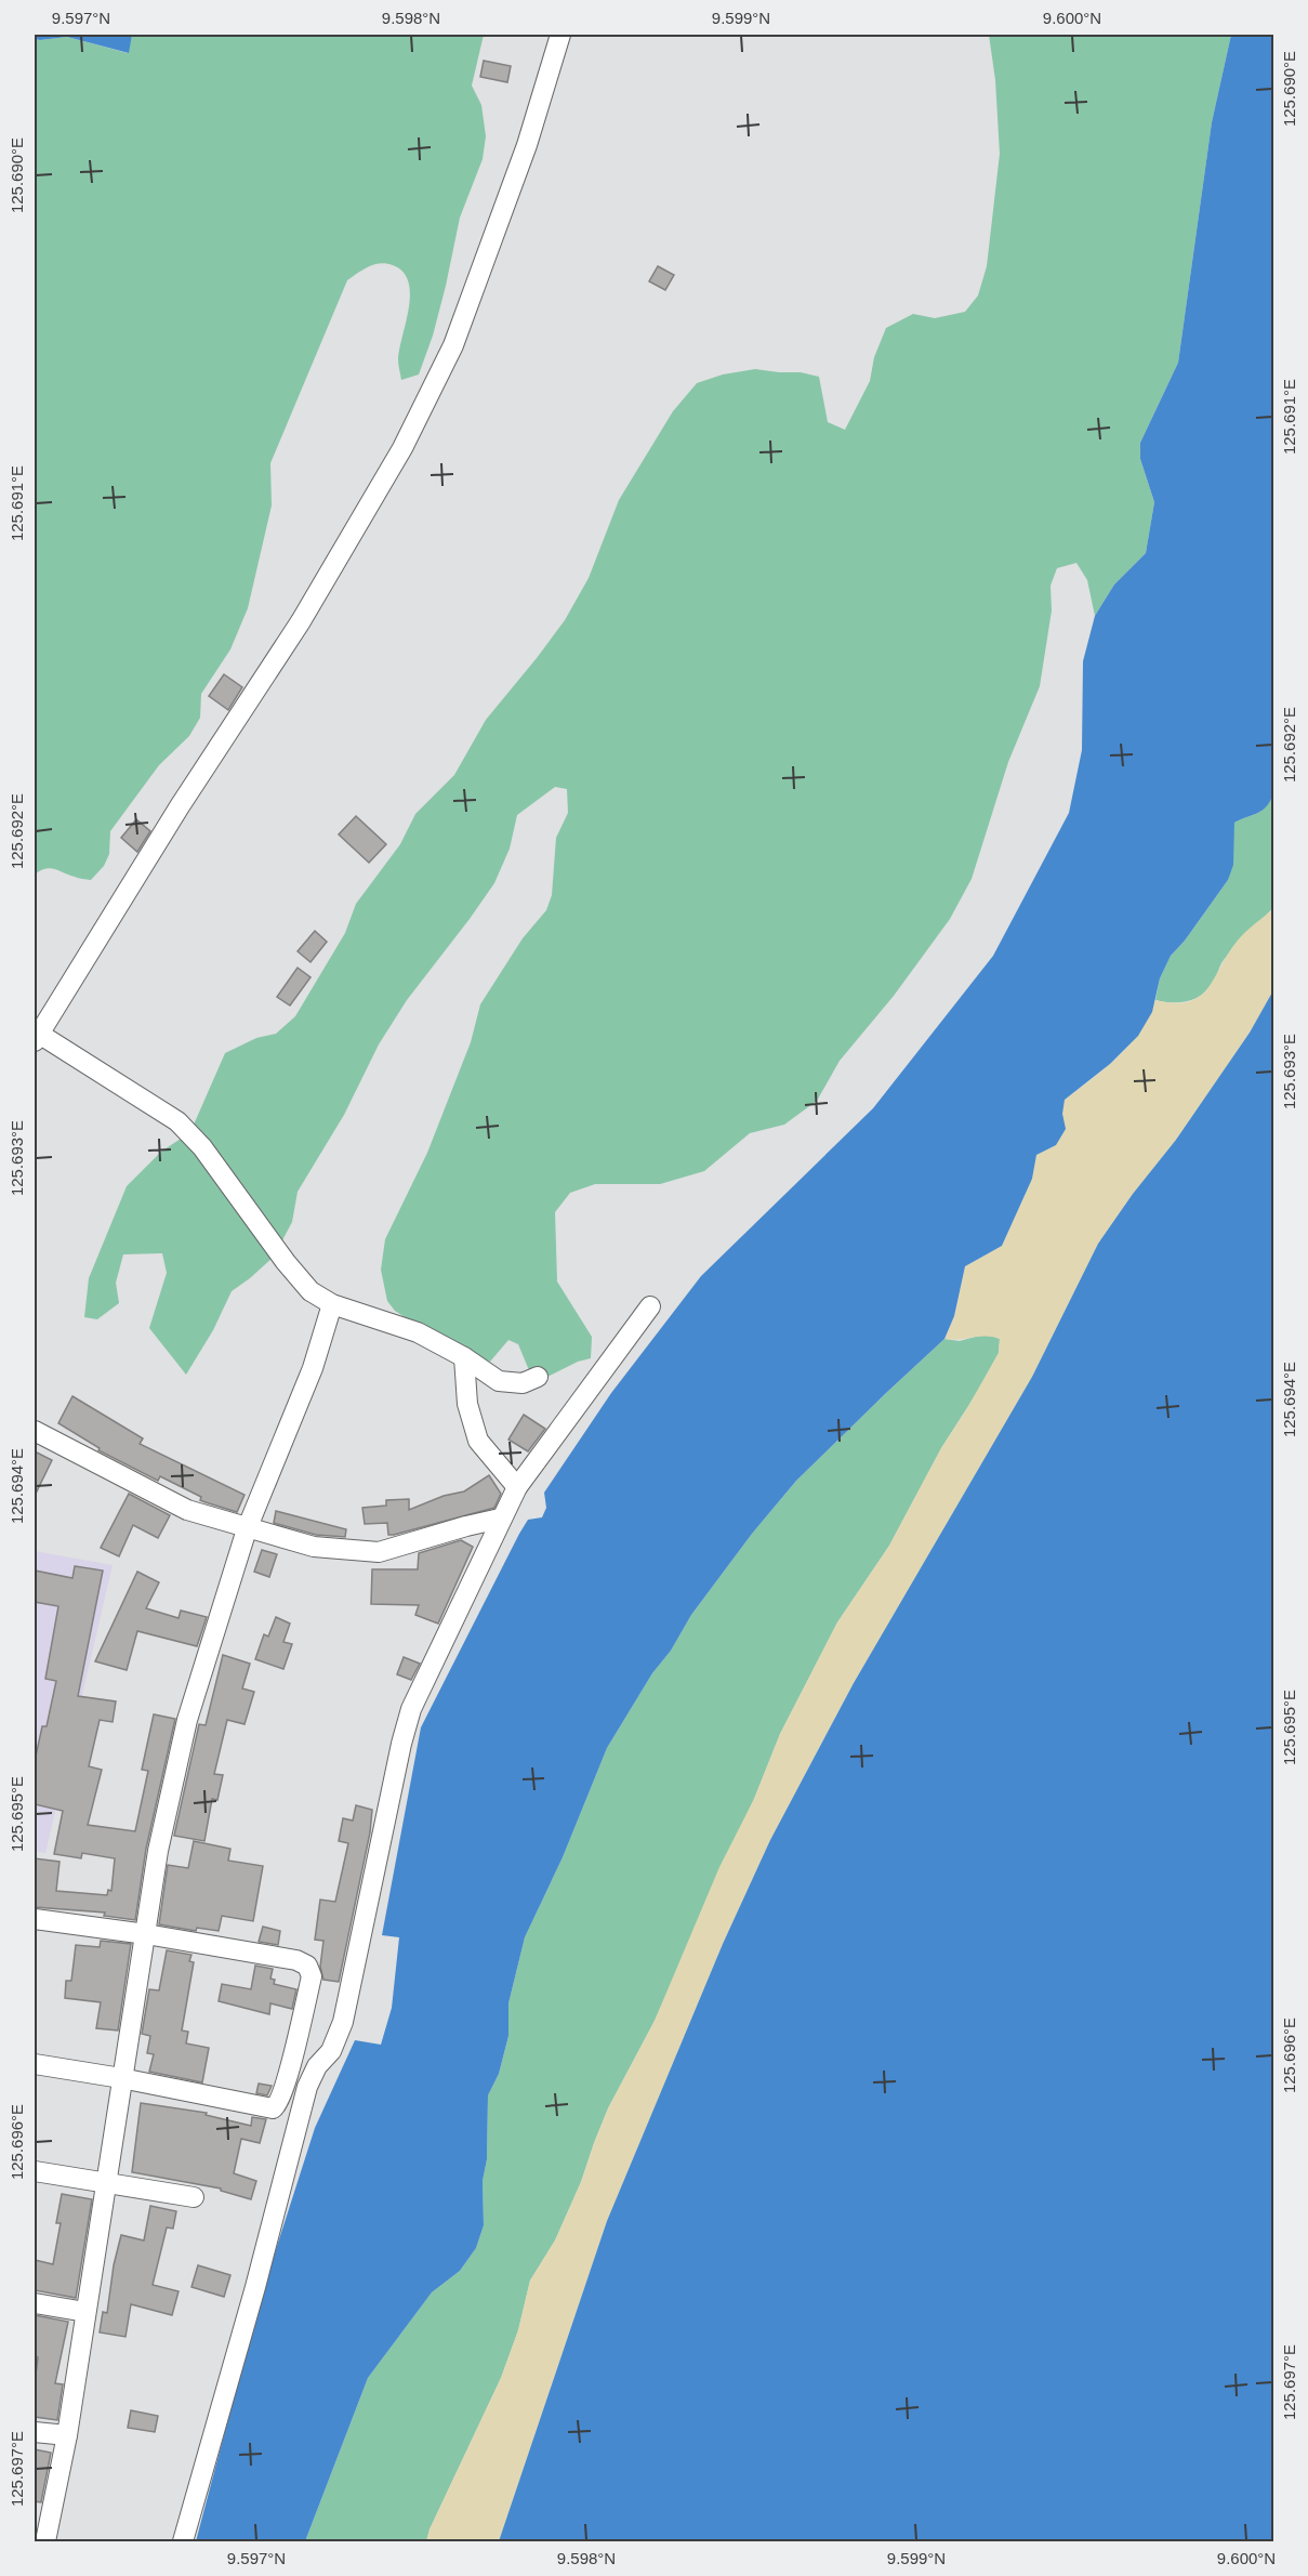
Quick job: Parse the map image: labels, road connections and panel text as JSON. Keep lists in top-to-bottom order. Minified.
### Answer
{"coordinates":["9.597°N","9.598°N","9.599°N","9.600°N","125.690°E","125.691°E","125.692°E","125.693°E","125.694°E","125.695°E","125.696°E","125.697°E"]}
